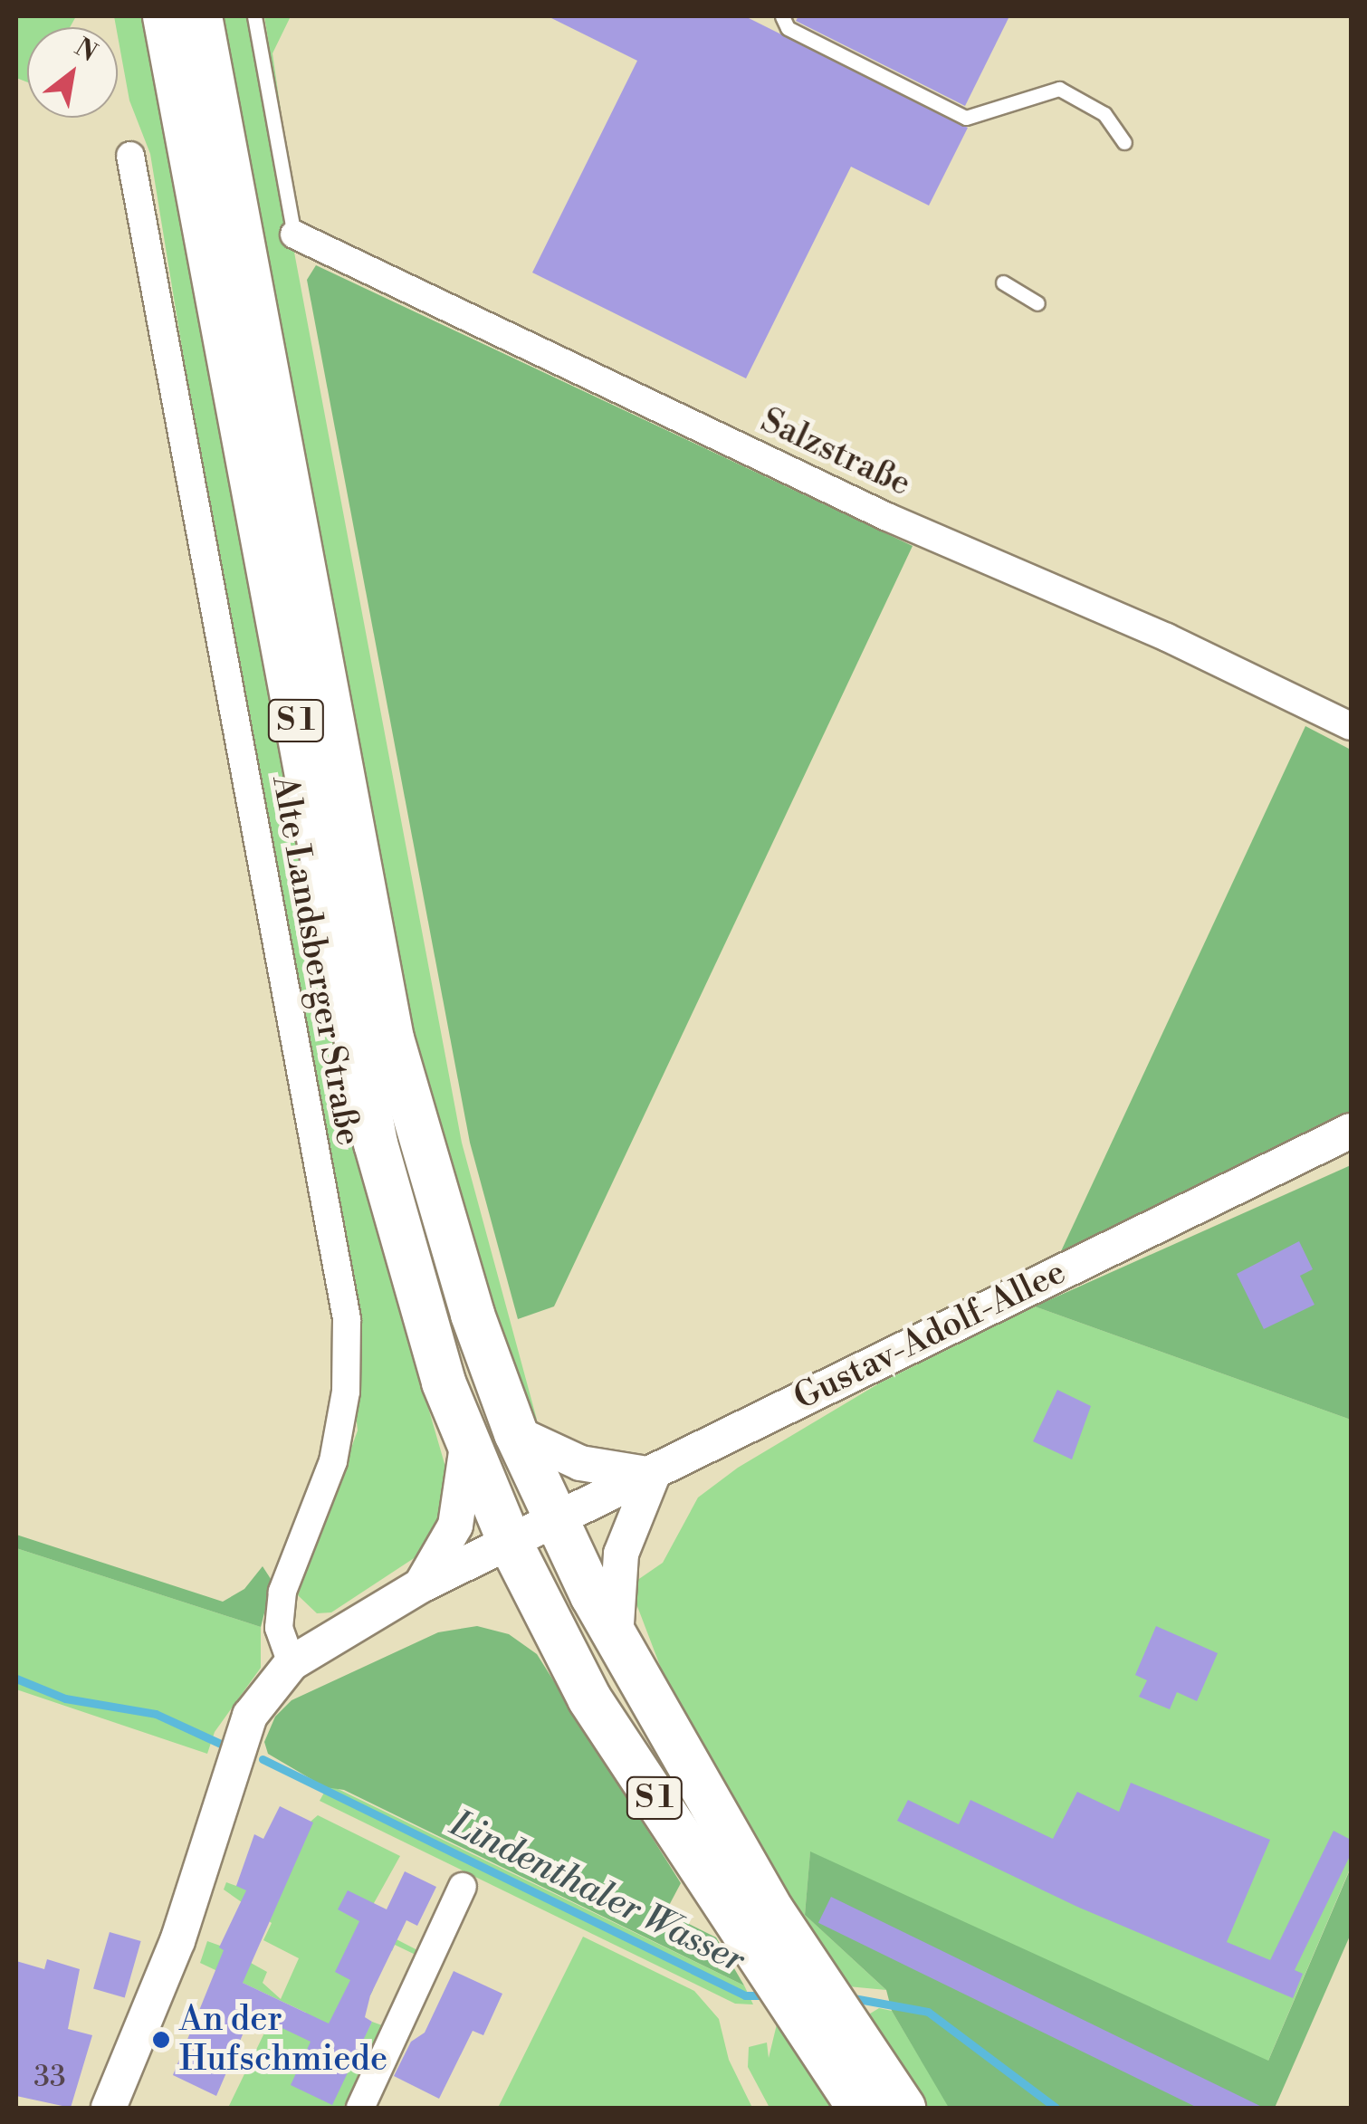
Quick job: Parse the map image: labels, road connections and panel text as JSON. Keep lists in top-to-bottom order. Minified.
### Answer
{"streets":{"main road":["S 1"],"street":["Salzstraße","Alte Landsberger Straße","Gustav-Adolf-Allee"]},"crossings":[["S 1","Gustav-Adolf-Allee"]],"water":["Lindenthaler Wasser"],"places":["An der Hufschmiede"],"house_numbers":["33"],"north":"top right"}
